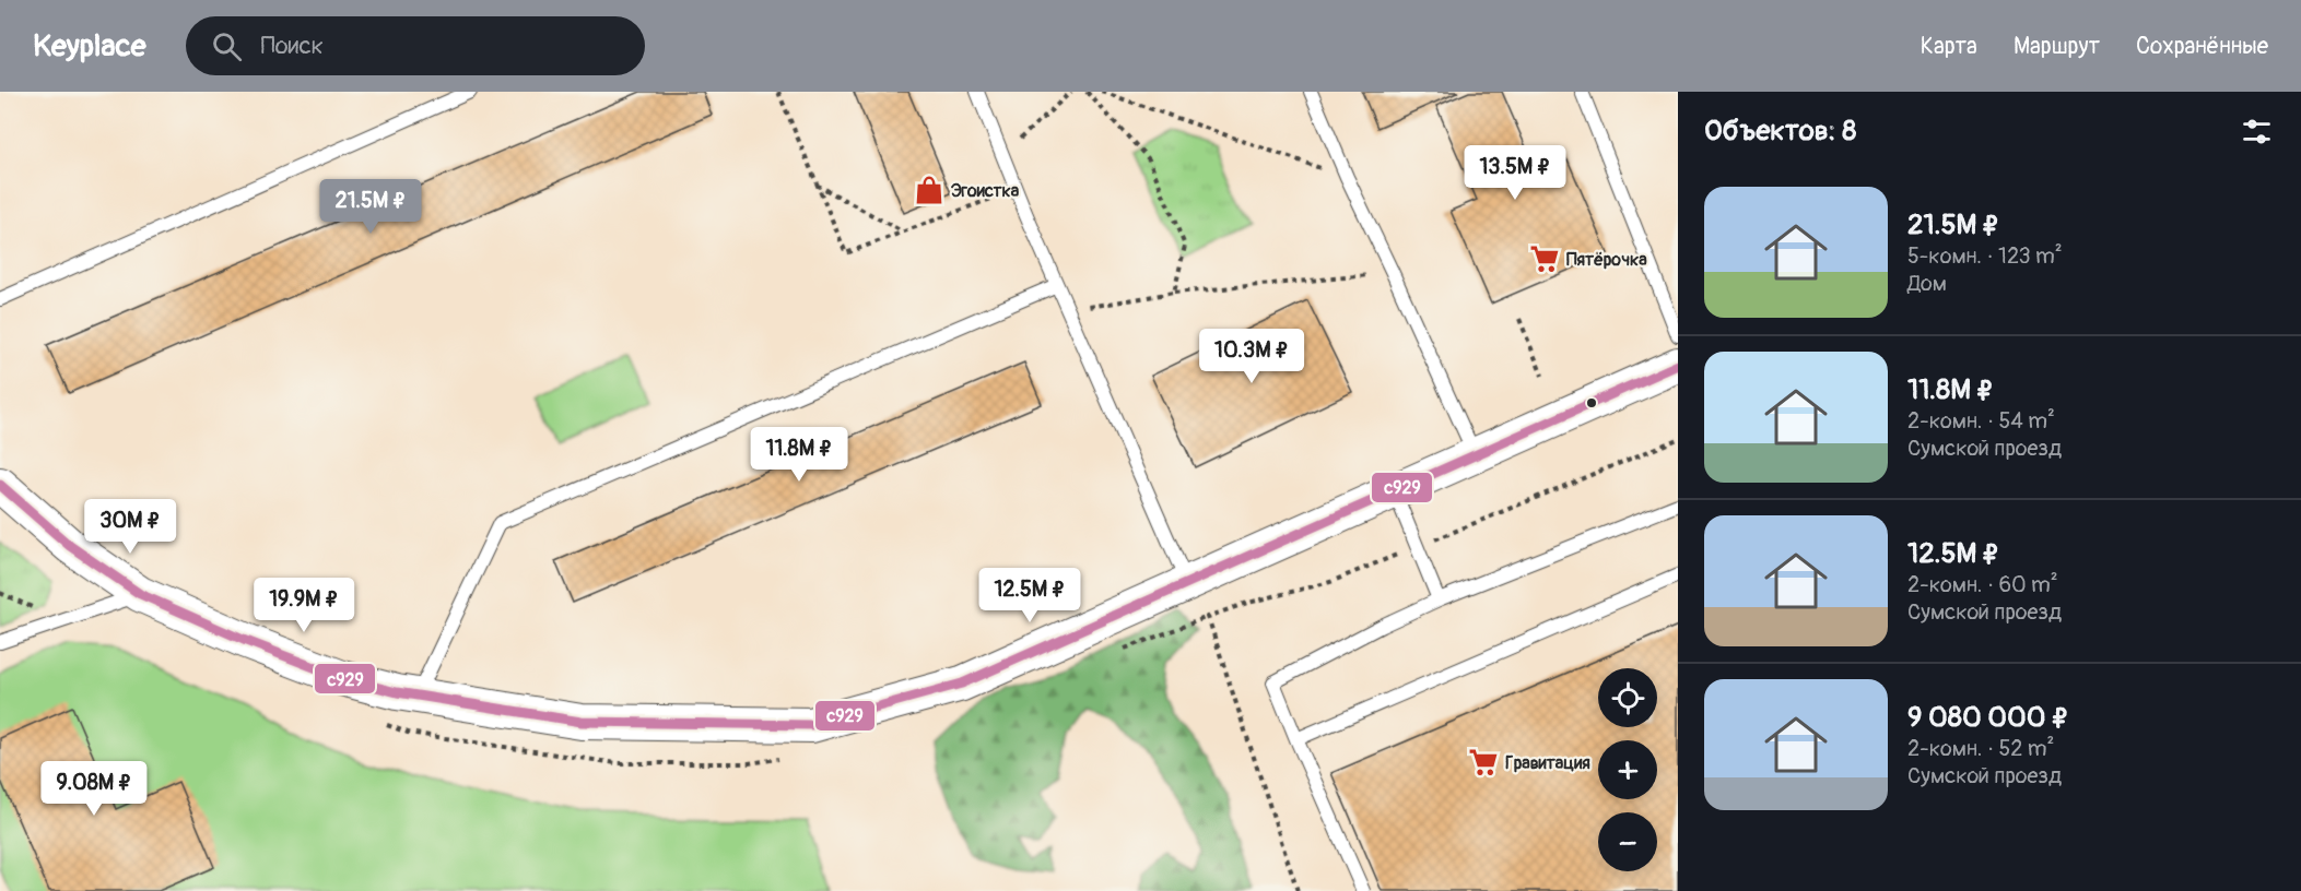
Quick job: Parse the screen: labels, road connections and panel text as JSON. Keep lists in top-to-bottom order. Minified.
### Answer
{"places":{"shop":["Эгоистка"],"supermarket":["Пятёрочка","Гравитация"]},"lines":["transit line с929"],"page":{"header":"Keyplace","search":"Поиск","nav":["Карта","Маршрут","Сохранённые"],"heading":"Объектов: 8","price":["13.5M ₽","21.5M ₽","10.3M ₽","11.8M ₽","30M ₽","12.5M ₽","19.9M ₽","9.08M ₽"],"list":[{"name":"21.5M ₽","note":"5-комн. · 123 m² · Дом"},{"name":"11.8M ₽","note":"2-комн. · 54 m² · Сумской проезд"},{"name":"12.5M ₽","note":"2-комн. · 60 m² · Сумской проезд"},{"name":"9 080 000 ₽","note":"2-комн. · 52 m² · Сумской проезд"}],"map_buttons":["+","−"]}}
